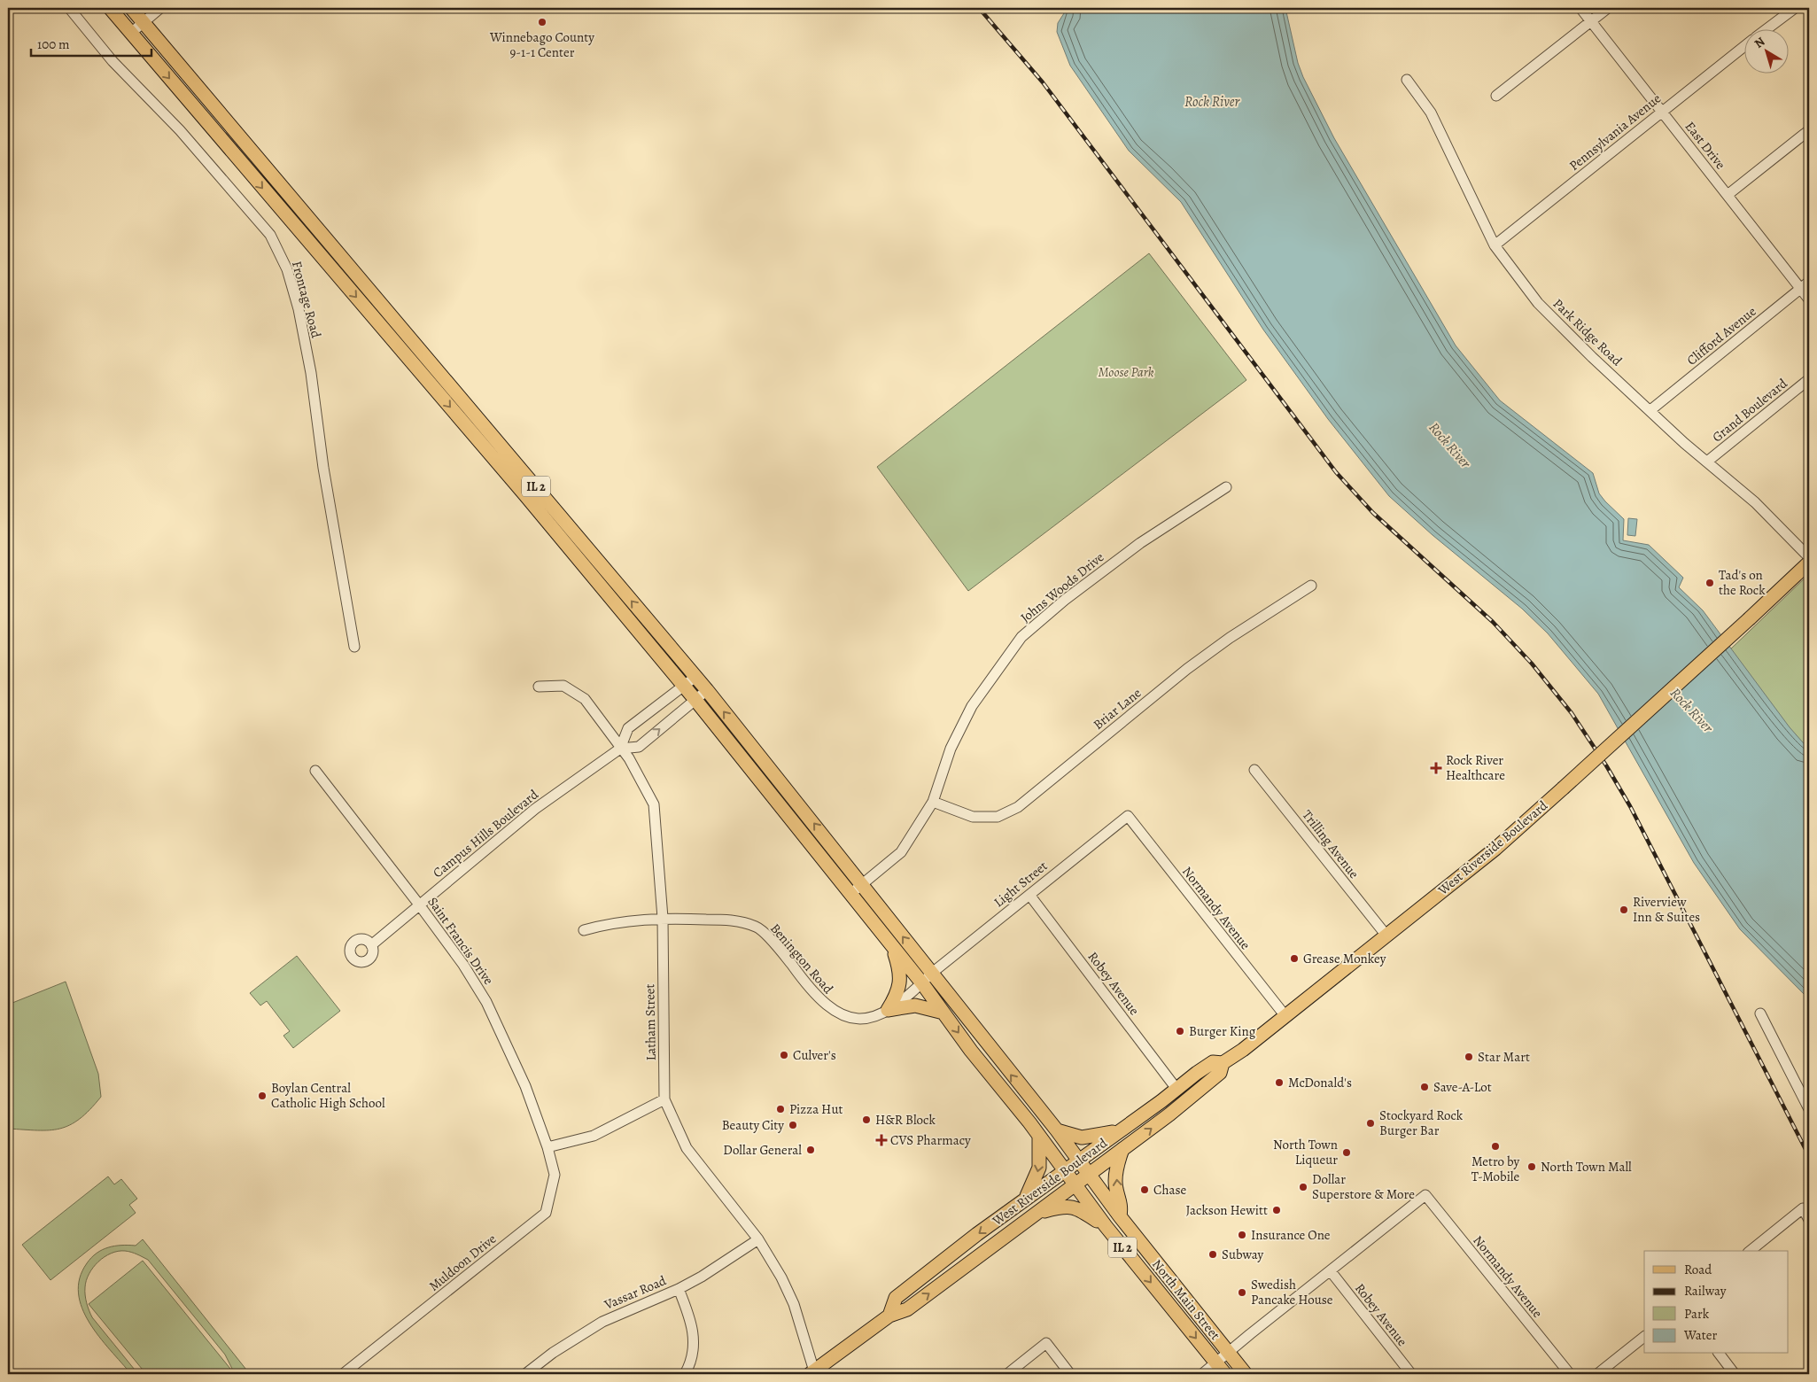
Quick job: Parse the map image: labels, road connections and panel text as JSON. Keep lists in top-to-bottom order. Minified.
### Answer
{"streets":{"main road":["IL 2","West Riverside Boulevard","North Main Street"],"street":["Pennsylvania Avenue","East Drive","Frontage Road","Park Ridge Road","Clifford Avenue","Grand Boulevard","Johns Woods Drive","Briar Lane","Campus Hills Boulevard","Trilling Avenue","Light Street","Normandy Avenue","Saint Francis Drive","Benington Road","Robey Avenue","Latham Street","Muldoon Drive","Vassar Road"]},"crossings":[["Pennsylvania Avenue","East Drive"],["Pennsylvania Avenue","Park Ridge Road"],["East Drive","Clifford Avenue"],["Park Ridge Road","Clifford Avenue"],["Park Ridge Road","Grand Boulevard"],["IL 2","Johns Woods Drive"],["IL 2","Campus Hills Boulevard"],["IL 2","West Riverside Boulevard"],["IL 2","Light Street"],["IL 2","Benington Road"],["IL 2","North Main Street"],["Johns Woods Drive","Briar Lane"],["Campus Hills Boulevard","Saint Francis Drive"],["Campus Hills Boulevard","Latham Street"],["Trilling Avenue","West Riverside Boulevard"],["West Riverside Boulevard","Normandy Avenue"],["West Riverside Boulevard","Robey Avenue"],["West Riverside Boulevard","Latham Street"],["West Riverside Boulevard","North Main Street"],["Light Street","Normandy Avenue"],["Light Street","Benington Road"],["Light Street","Robey Avenue"],["Normandy Avenue","Robey Avenue"],["Saint Francis Drive","Muldoon Drive"],["Benington Road","Latham Street"],["Latham Street","Vassar Road"]],"water":["Rock River"],"parks":["Moose Park"],"places":{"other":["Winnebago County 9-1-1 Center","Tad's on the Rock","Riverview Inn & Suites","Grease Monkey","Burger King","Culver's","Star Mart","McDonald's","Save-A-Lot","Boylan Central Catholic High School","Pizza Hut","H&R Block","Stockyard Rock Burger Bar","Beauty City","Metro by T-Mobile","Dollar General","North Town Liqueur","North Town Mall","Dollar Superstore & More","Chase","Jackson Hewitt","Insurance One","Subway","Swedish Pancake House"],"health":["Rock River Healthcare","CVS Pharmacy"]},"legend":["Road","Railway","Park","Water"],"scale_bar":"100 m","north":"top left"}
